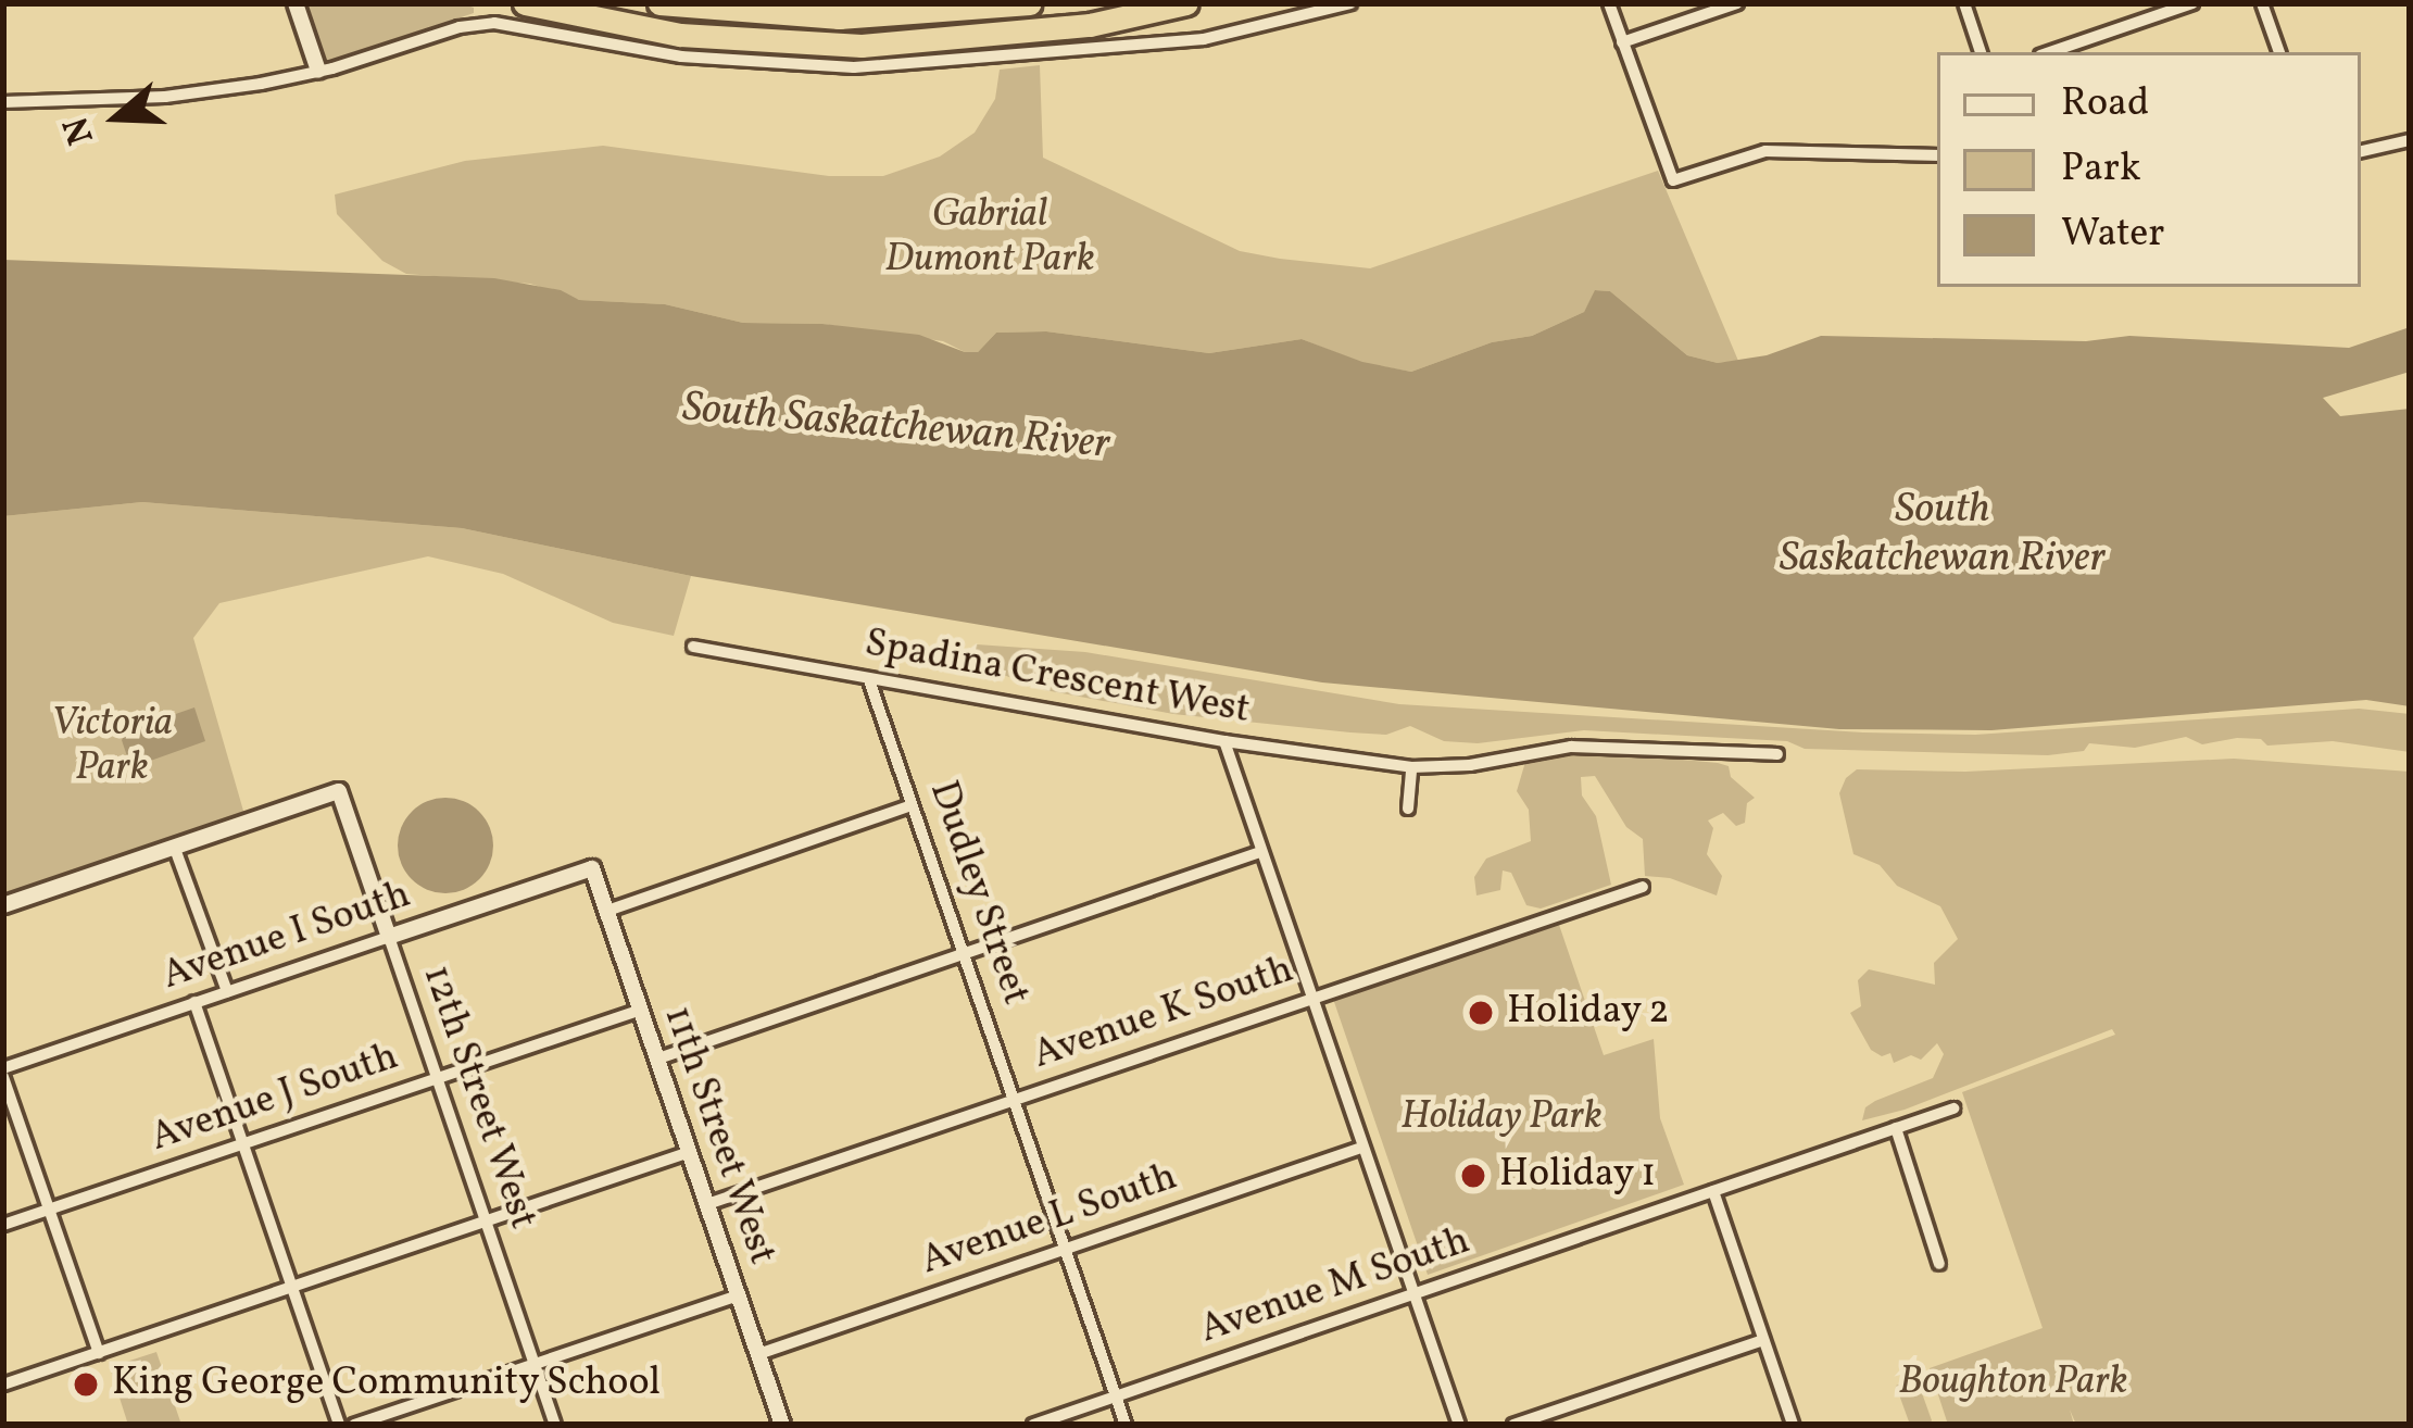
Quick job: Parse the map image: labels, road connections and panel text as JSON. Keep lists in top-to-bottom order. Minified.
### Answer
{"streets":{"street":["Spadina Crescent West","Dudley Street","Avenue I South","Avenue K South","12th Street West","Avenue J South","11th Street West","Avenue L South","Avenue M South"]},"crossings":[["Spadina Crescent West","Dudley Street"],["Dudley Street","Avenue K South"],["Dudley Street","Avenue L South"],["Dudley Street","Avenue M South"],["Avenue I South","12th Street West"],["Avenue I South","11th Street West"],["Avenue K South","11th Street West"],["12th Street West","Avenue J South"],["Avenue J South","11th Street West"],["11th Street West","Avenue L South"]],"water":["South Saskatchewan River"],"parks":["Gabrial Dumont Park","Victoria Park","Holiday Park","Boughton Park"],"places":["Holiday 2","Holiday 1","King George Community School"],"legend":["Road","Park","Water"],"north":"left"}
